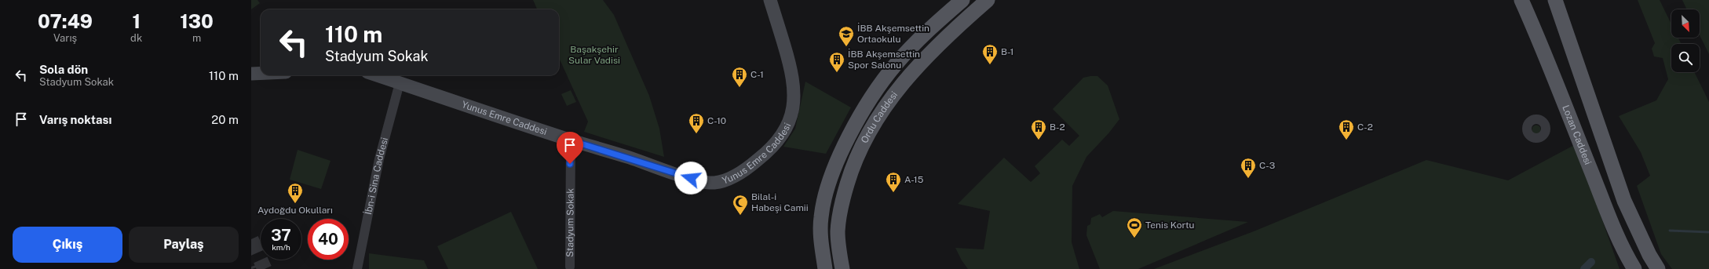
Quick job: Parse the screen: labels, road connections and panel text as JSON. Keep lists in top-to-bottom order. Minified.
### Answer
{"streets":{"main road":["Ordu Caddesi","Lozan Caddesi"],"street":["Yunus Emre Caddesi","İbn-i Sina Caddesi","Stadyum Sokak"]},"crossings":[["Yunus Emre Caddesi","İbn-i Sina Caddesi"],["Yunus Emre Caddesi","Stadyum Sokak"]],"parks":["Başakşehir Sular Vadisi"],"places":{"school or university":["İBB Akşemsettin Ortaokulu"],"building":["B-1","İBB Akşemsettin Spor Salonu","C-1","C-10","B-2","C-2","C-3","A-15","Aydoğdu Okulları"],"mosque":["Bilal-i Habeşi Camii"],"sports":["Tenis Kortu"]},"north":"bottom right","page":{"eta":["07:49","Varış","1","dk","130","m"],"turn":["110 m","Stadyum Sokak"],"list":[{"name":"Sola dön","note":"Stadyum Sokak","value":"110 m"},{"name":"Varış noktası","value":"20 m"}],"speed":"37 km/h","limit":"40","buttons":["Çıkış","Paylaş"]}}
